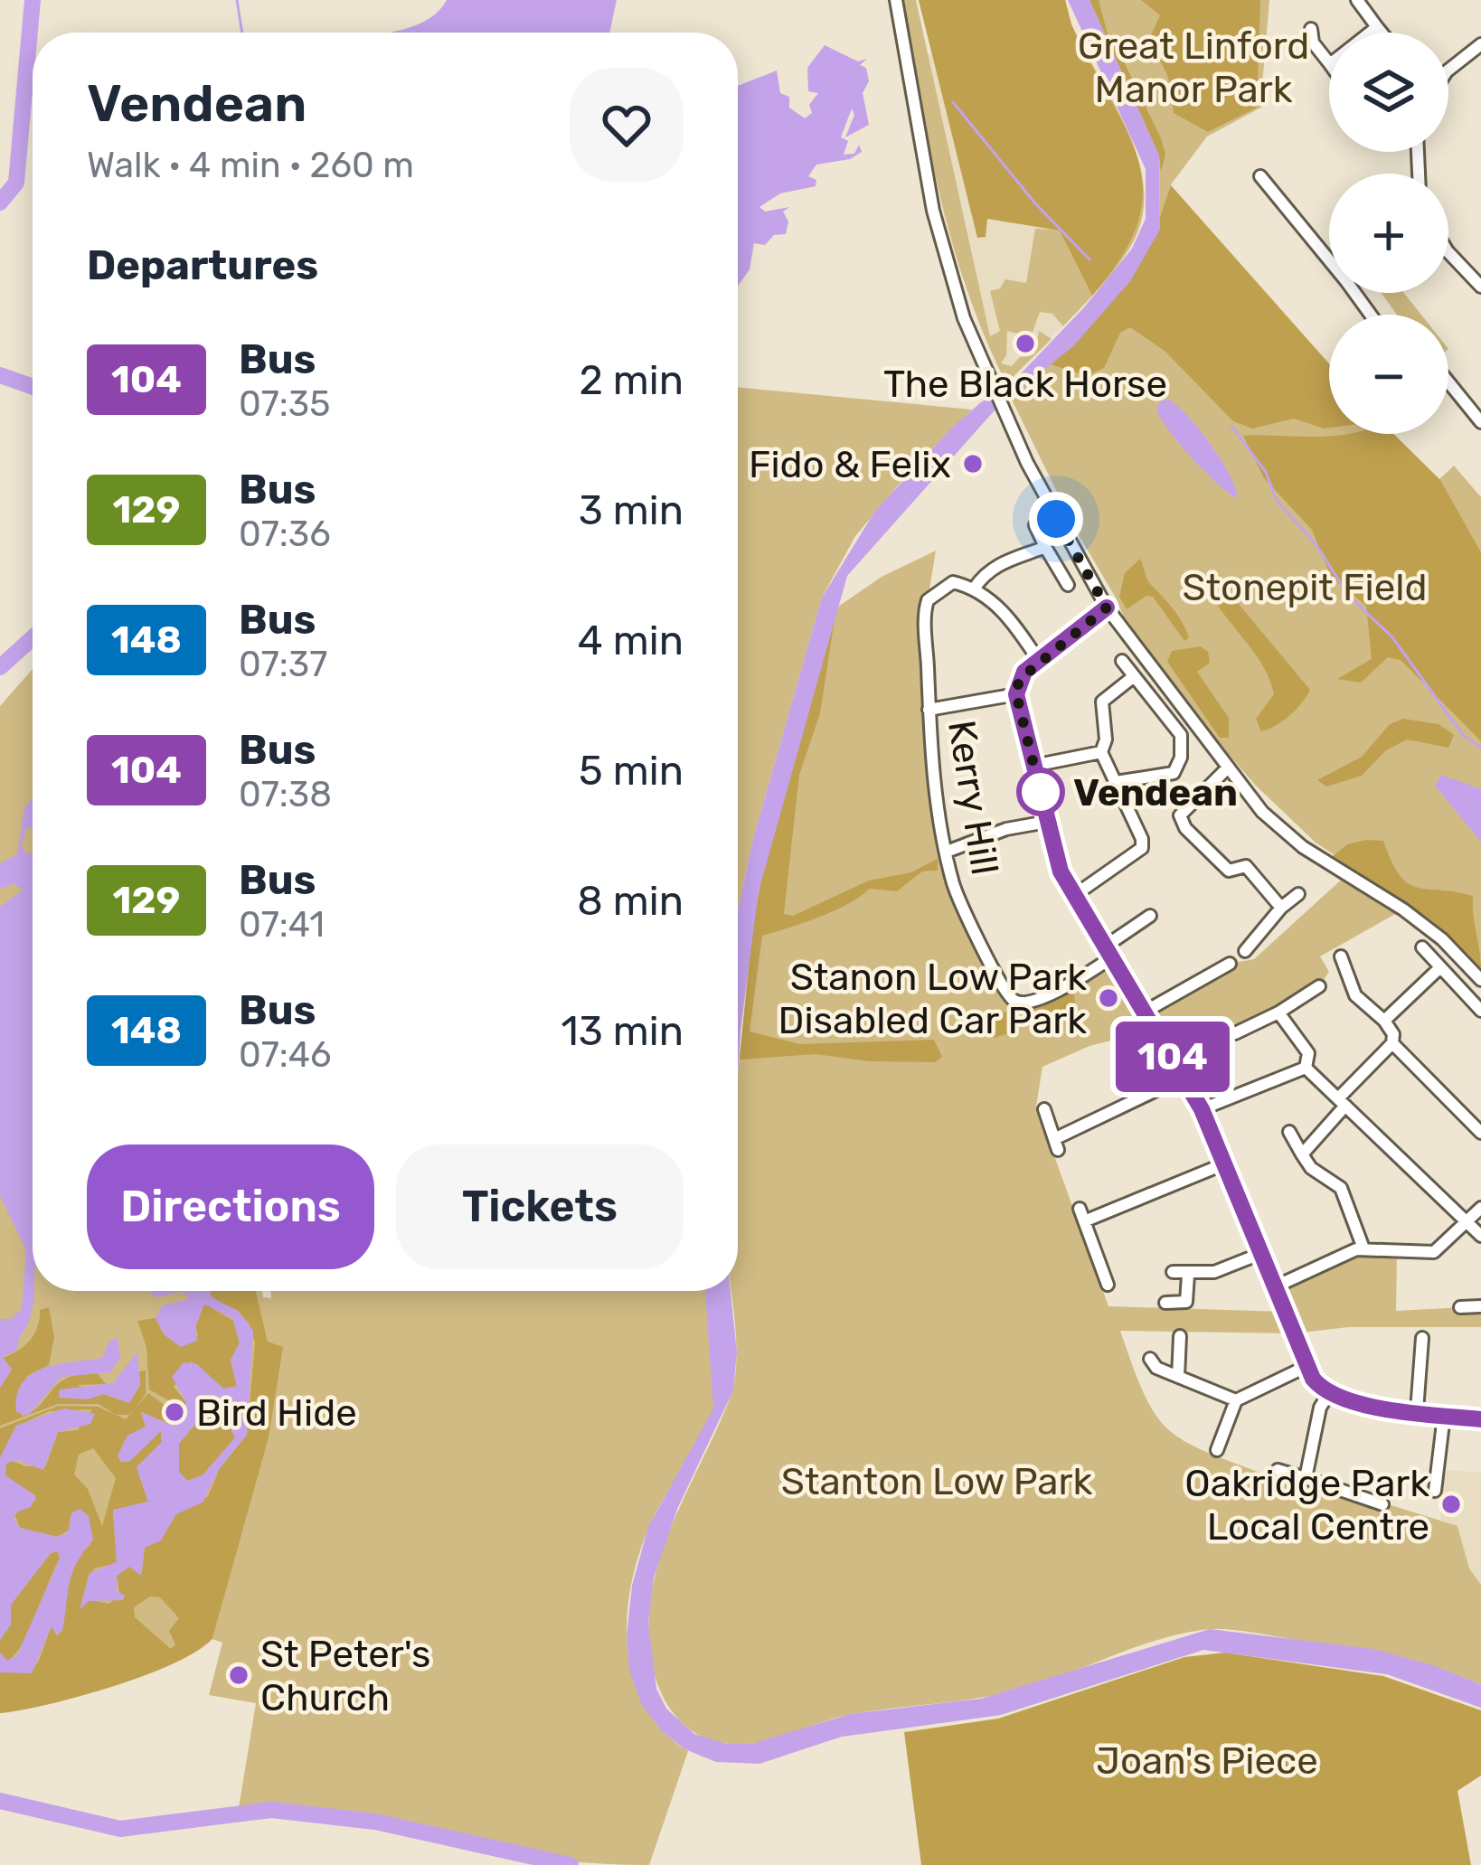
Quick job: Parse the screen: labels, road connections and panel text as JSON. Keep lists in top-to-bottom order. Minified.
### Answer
{"streets":{"street":["Kerry Hill"]},"parks":["Great Linford Manor Park","Stonepit Field","Stanton Low Park","Joan's Piece"],"places":["The Black Horse","Fido & Felix","Vendean","Stanon Low Park Disabled Car Park","Bird Hide","Oakridge Park Local Centre","St Peter's Church"],"lines":["bus line 104"],"page":{"on_map":"104","map_buttons":["+","−"],"heading":[["Vendean","Walk · 4 min · 260 m"],"Departures"],"list":[{"mark":"104","name":"Bus","note":"07:35","value":"2 min"},{"mark":"129","name":"Bus","note":"07:36","value":"3 min"},{"mark":"148","name":"Bus","note":"07:37","value":"4 min"},{"mark":"104","name":"Bus","note":"07:38","value":"5 min"},{"mark":"129","name":"Bus","note":"07:41","value":"8 min"},{"mark":"148","name":"Bus","note":"07:46","value":"13 min"}],"buttons":["Directions","Tickets"]}}
